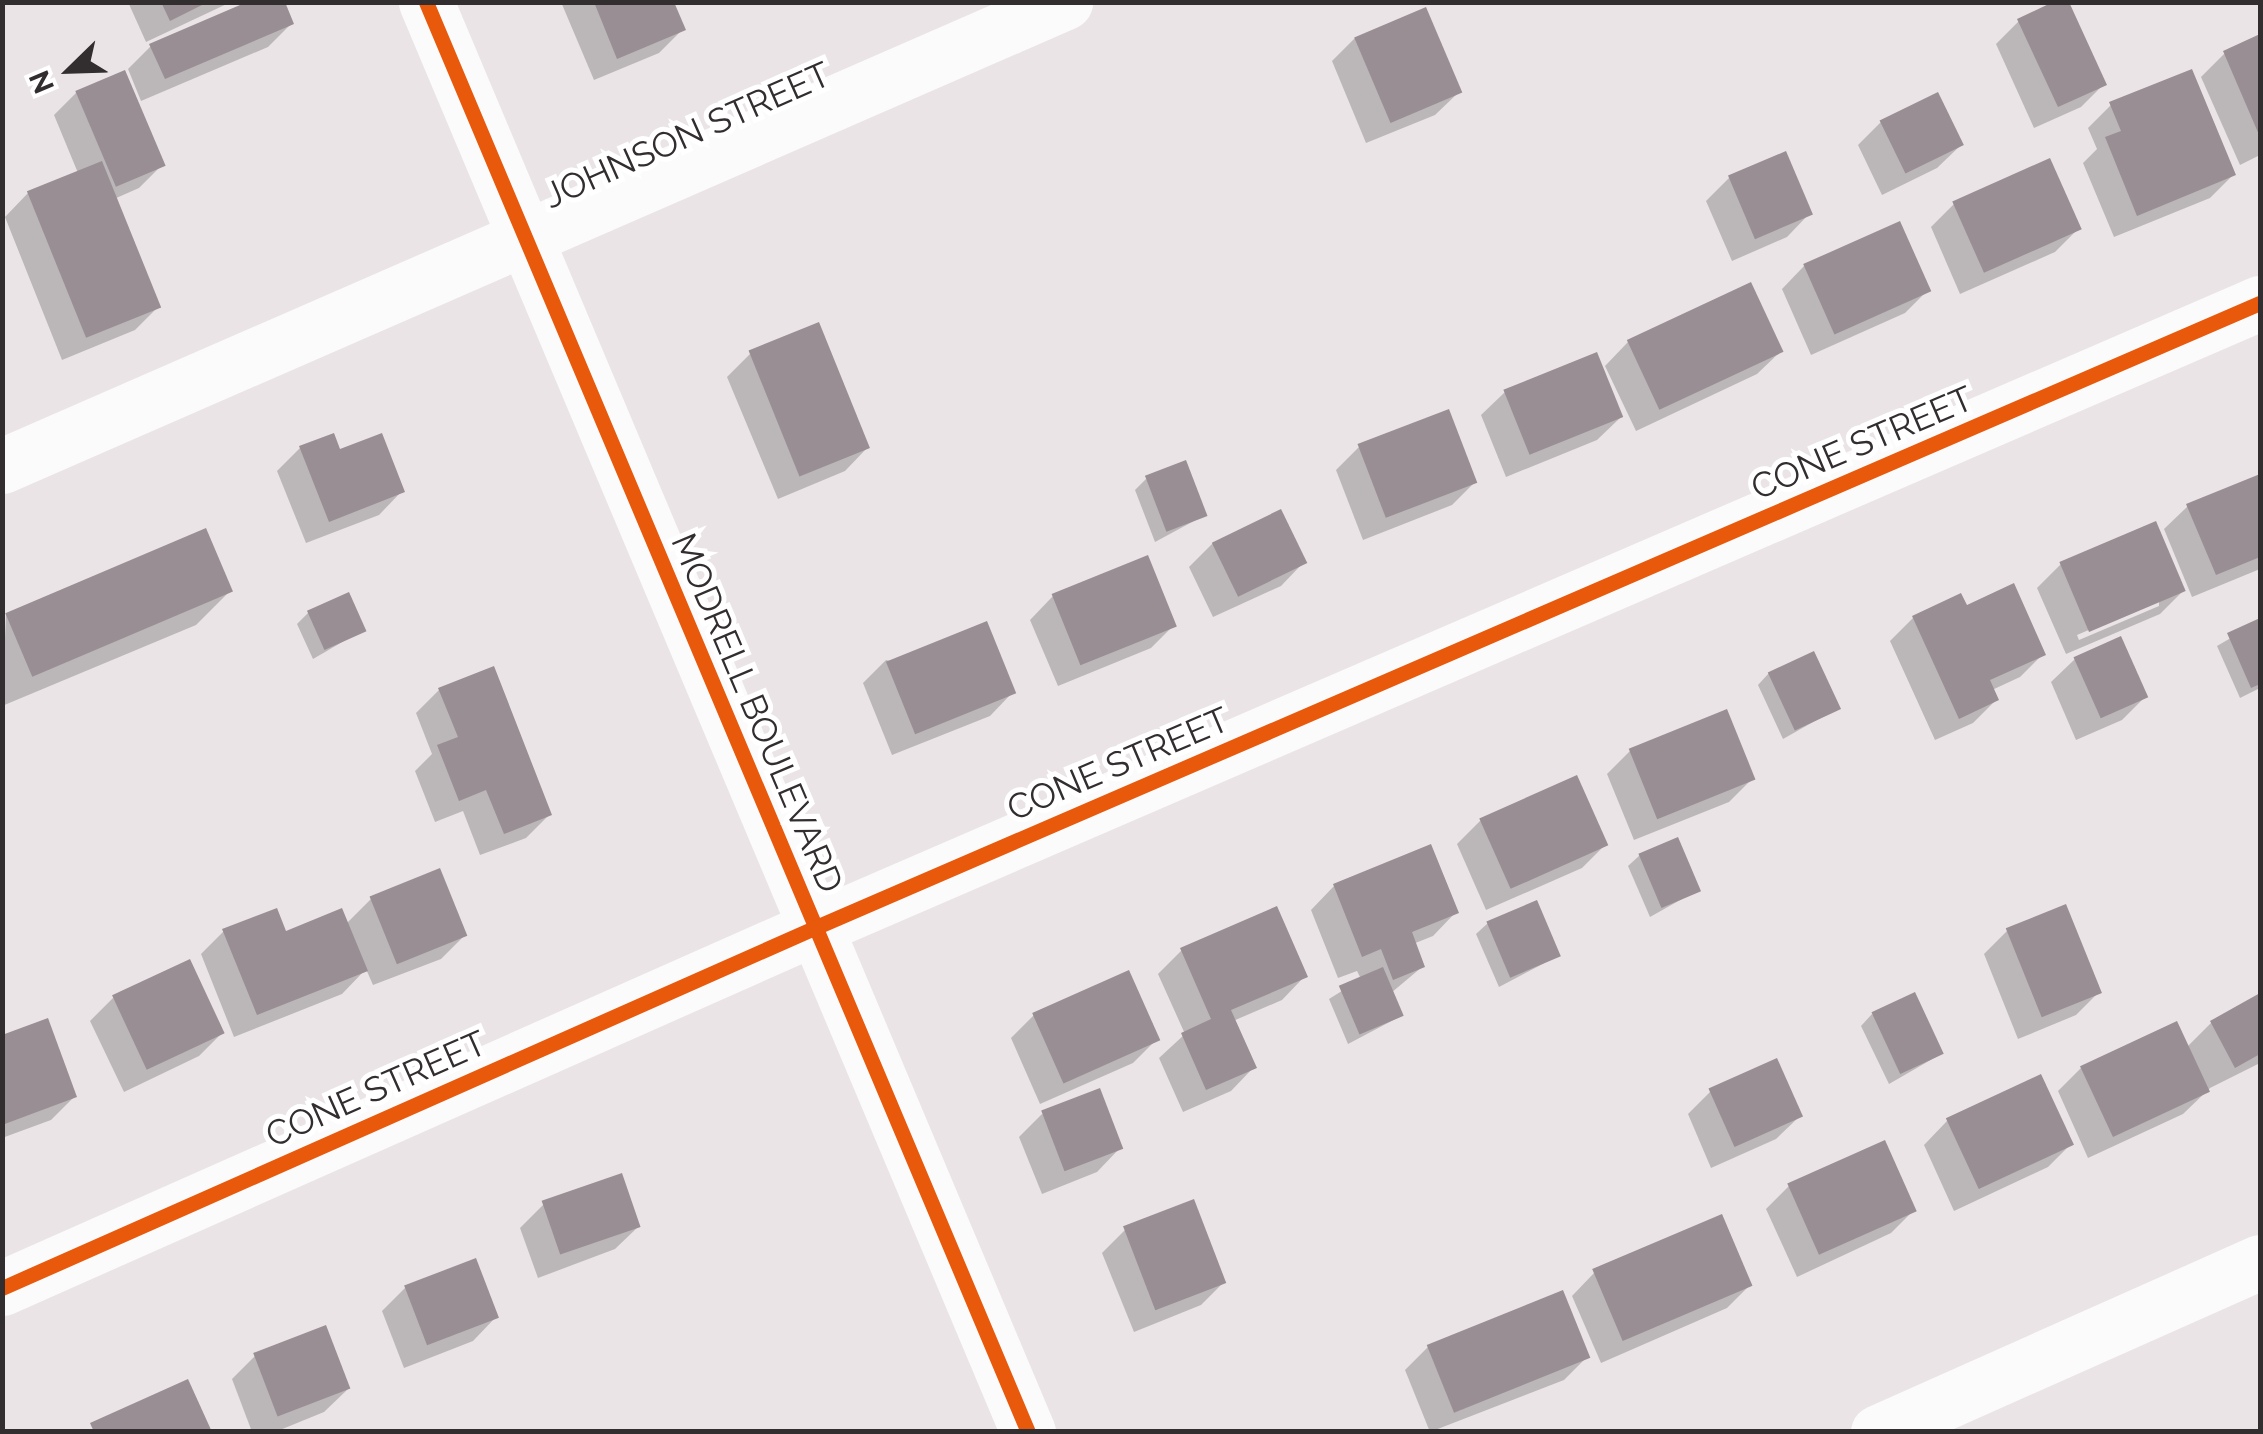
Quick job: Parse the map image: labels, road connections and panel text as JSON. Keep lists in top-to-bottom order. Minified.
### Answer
{"streets":{"street":["JOHNSON STREET","CONE STREET","MODRELL BOULEVARD"]},"crossings":[["JOHNSON STREET","MODRELL BOULEVARD"],["CONE STREET","MODRELL BOULEVARD"]],"north":"bottom left"}
